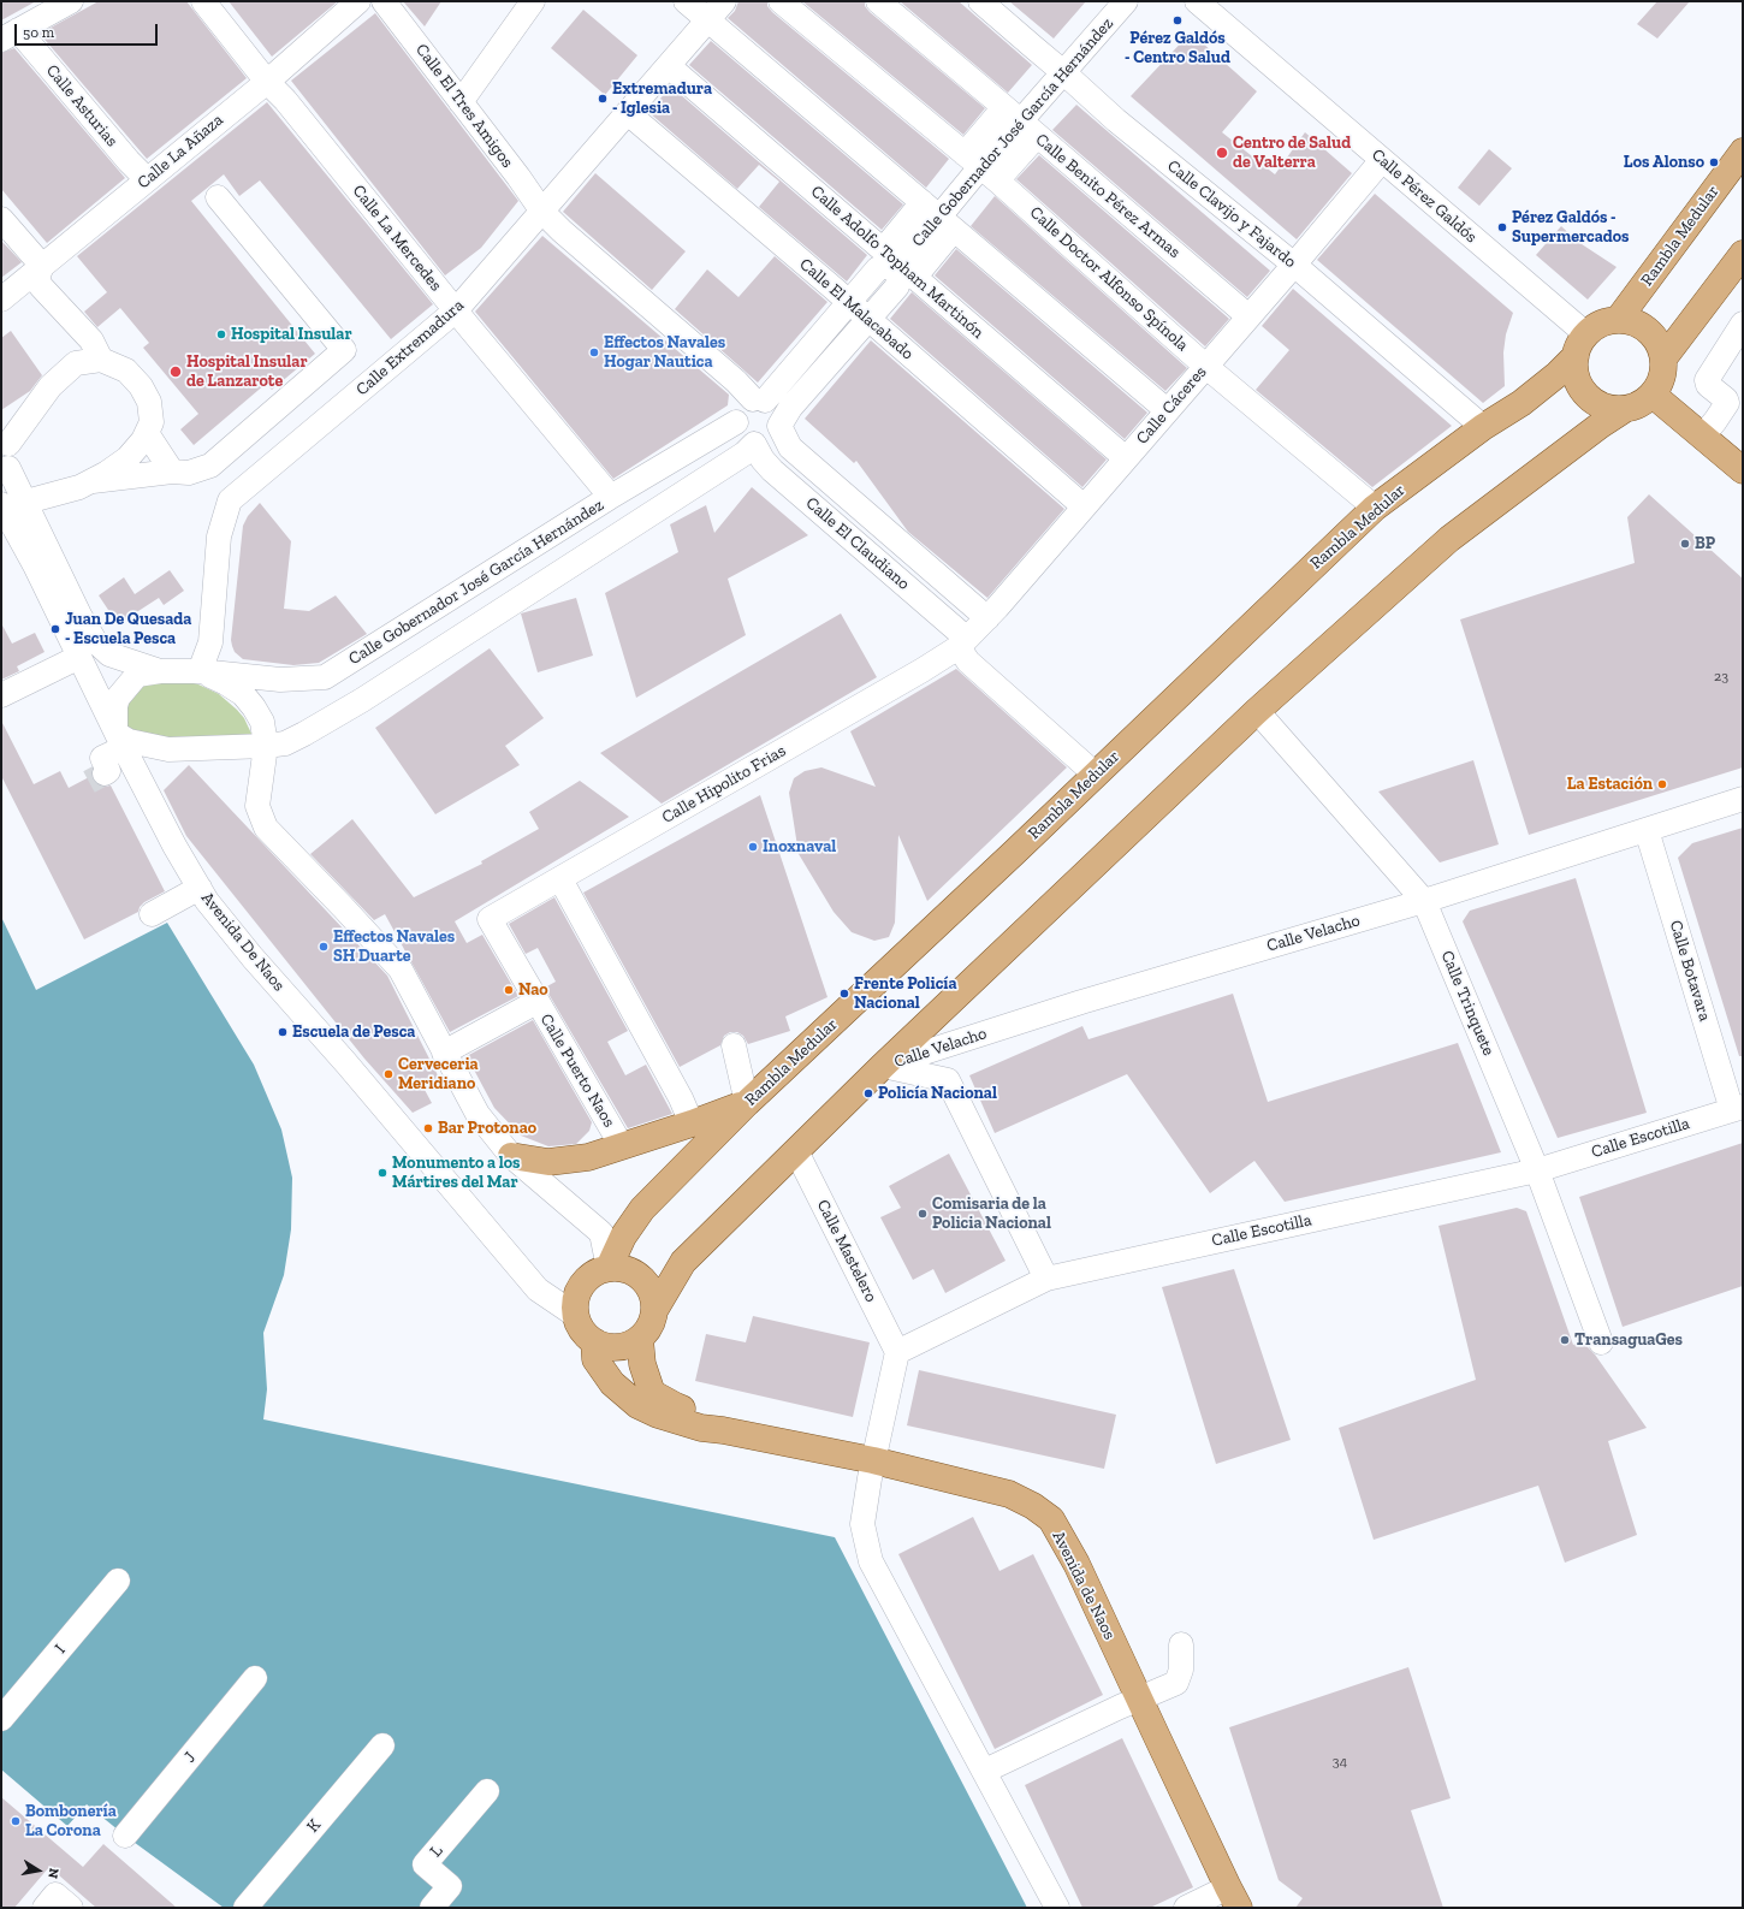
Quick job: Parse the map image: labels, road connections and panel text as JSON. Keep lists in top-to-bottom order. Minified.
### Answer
{"streets":{"main road":["Rambla Medular","Avenida de Naos"],"street":["Calle Asturias","Calle El Tres Amigos","Calle Gobernador José García Hernández","Calle La Añaza","Calle Benito Pérez Armas","Calle Pérez Galdós","Calle Clavijo y Fajardo","Calle La Mercedes","Calle Adolfo Topham Martinón","Calle Doctor Alfonso Spínola","Calle El Malacabado","Calle Extremadura","Calle Cáceres","Calle El Claudiano","Calle Hipolito Frias","Calle Velacho","Avenida De Naos","Calle Botavara","Calle Trinquete","Calle Puerto Naos","Calle Escotilla","Calle Mastelero","I","J","K","L"]},"crossings":[["Calle Asturias","Calle La Añaza"],["Calle El Tres Amigos","Calle Extremadura"],["Calle Gobernador José García Hernández","Calle Benito Pérez Armas"],["Calle Gobernador José García Hernández","Calle Clavijo y Fajardo"],["Calle Gobernador José García Hernández","Calle La Mercedes"],["Calle Gobernador José García Hernández","Calle Adolfo Topham Martinón"],["Calle Gobernador José García Hernández","Calle Doctor Alfonso Spínola"],["Calle Gobernador José García Hernández","Calle Extremadura"],["Calle Gobernador José García Hernández","Calle El Claudiano"],["Calle Gobernador José García Hernández","Avenida De Naos"],["Calle La Añaza","Calle La Mercedes"],["Calle Benito Pérez Armas","Calle Cáceres"],["Calle Pérez Galdós","Rambla Medular"],["Calle Pérez Galdós","Calle Cáceres"],["Calle Clavijo y Fajardo","Rambla Medular"],["Calle Clavijo y Fajardo","Calle Cáceres"],["Rambla Medular","Calle Doctor Alfonso Spínola"],["Rambla Medular","Calle El Claudiano"],["Rambla Medular","Avenida De Naos"],["Rambla Medular","Avenida de Naos"],["Calle La Mercedes","Calle Extremadura"],["Calle Adolfo Topham Martinón","Calle Extremadura"],["Calle Adolfo Topham Martinón","Calle Cáceres"],["Calle Doctor Alfonso Spínola","Calle Cáceres"],["Calle El Malacabado","Calle Extremadura"],["Calle El Malacabado","Calle Cáceres"],["Calle Cáceres","Calle El Claudiano"],["Calle Cáceres","Calle Hipolito Frias"],["Calle El Claudiano","Calle Hipolito Frias"],["Calle Hipolito Frias","Calle Puerto Naos"],["Calle Velacho","Calle Botavara"],["Calle Velacho","Calle Trinquete"],["Avenida De Naos","Avenida de Naos"],["Calle Botavara","Calle Escotilla"],["Calle Trinquete","Calle Escotilla"],["Calle Escotilla","Calle Mastelero"]],"places":["Pérez Galdós - Centro Salud","Extremadura - Iglesia","Centro de Salud de Valterra","Los Alonso","Pérez Galdós - Supermercados","Hospital Insular","Effectos Navales Hogar Nautica","Hospital Insular de Lanzarote","BP","Juan De Quesada - Escuela Pesca","La Estación","Inoxnaval","Effectos Navales SH Duarte","Nao","Frente Policía Nacional","Escuela de Pesca","Cerveceria Meridiano","Policía Nacional","Bar Protonao","Monumento a los Mártires del Mar","Comisaria de la Policia Nacional","TransaguaGes","Bombonería La Corona"],"house_numbers":["23","34"],"scale_bar":"50 m","north":"right"}
